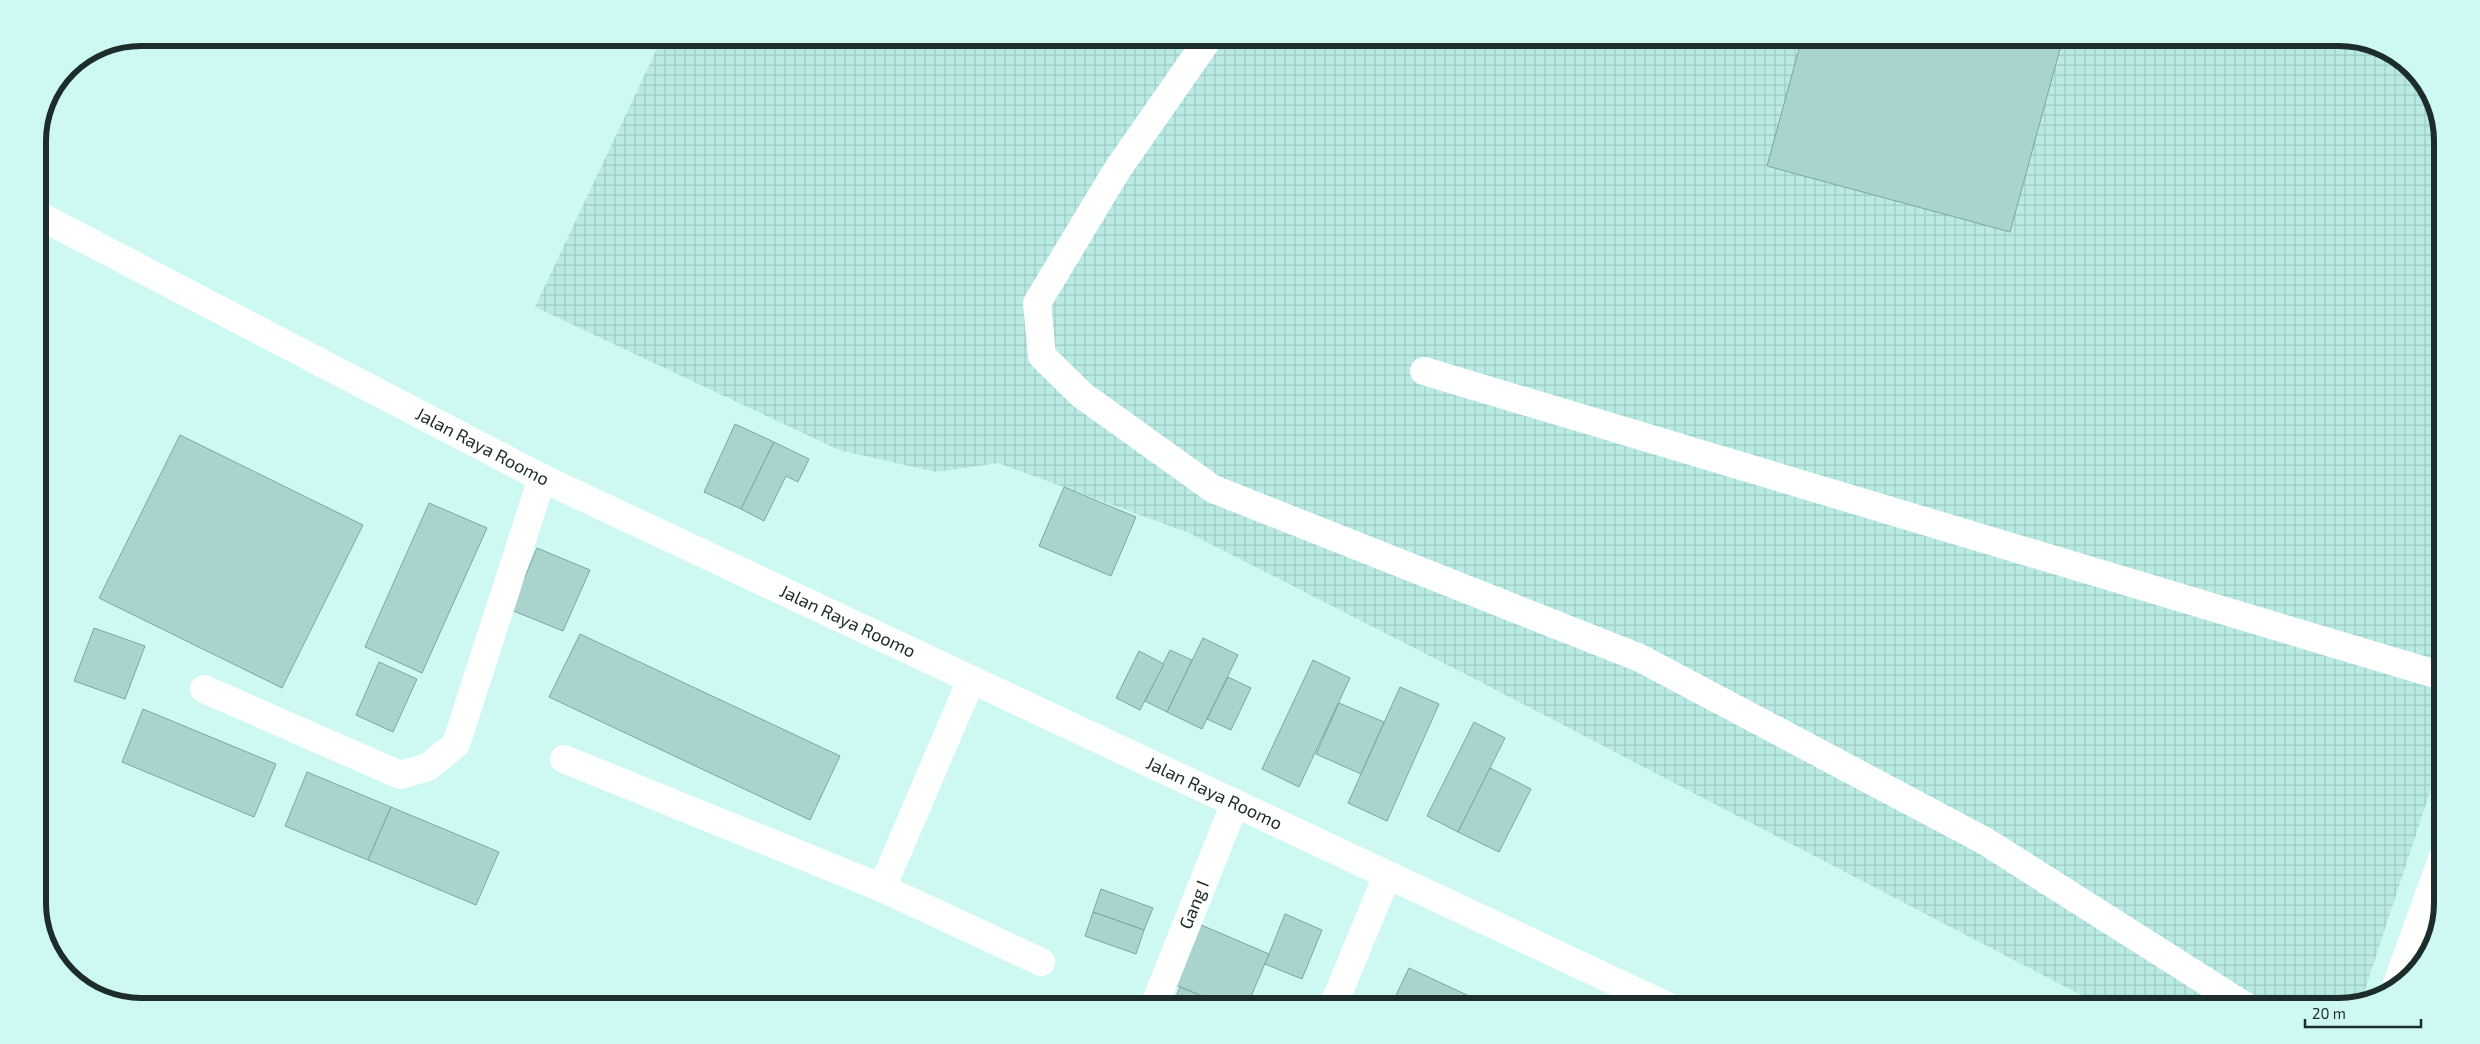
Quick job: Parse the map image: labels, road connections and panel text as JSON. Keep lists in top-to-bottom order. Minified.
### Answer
{"streets":{"main road":["Jalan Raya Roomo","Gang I"]},"crossings":[["Jalan Raya Roomo","Gang I"]],"scale_bar":"20 m"}
